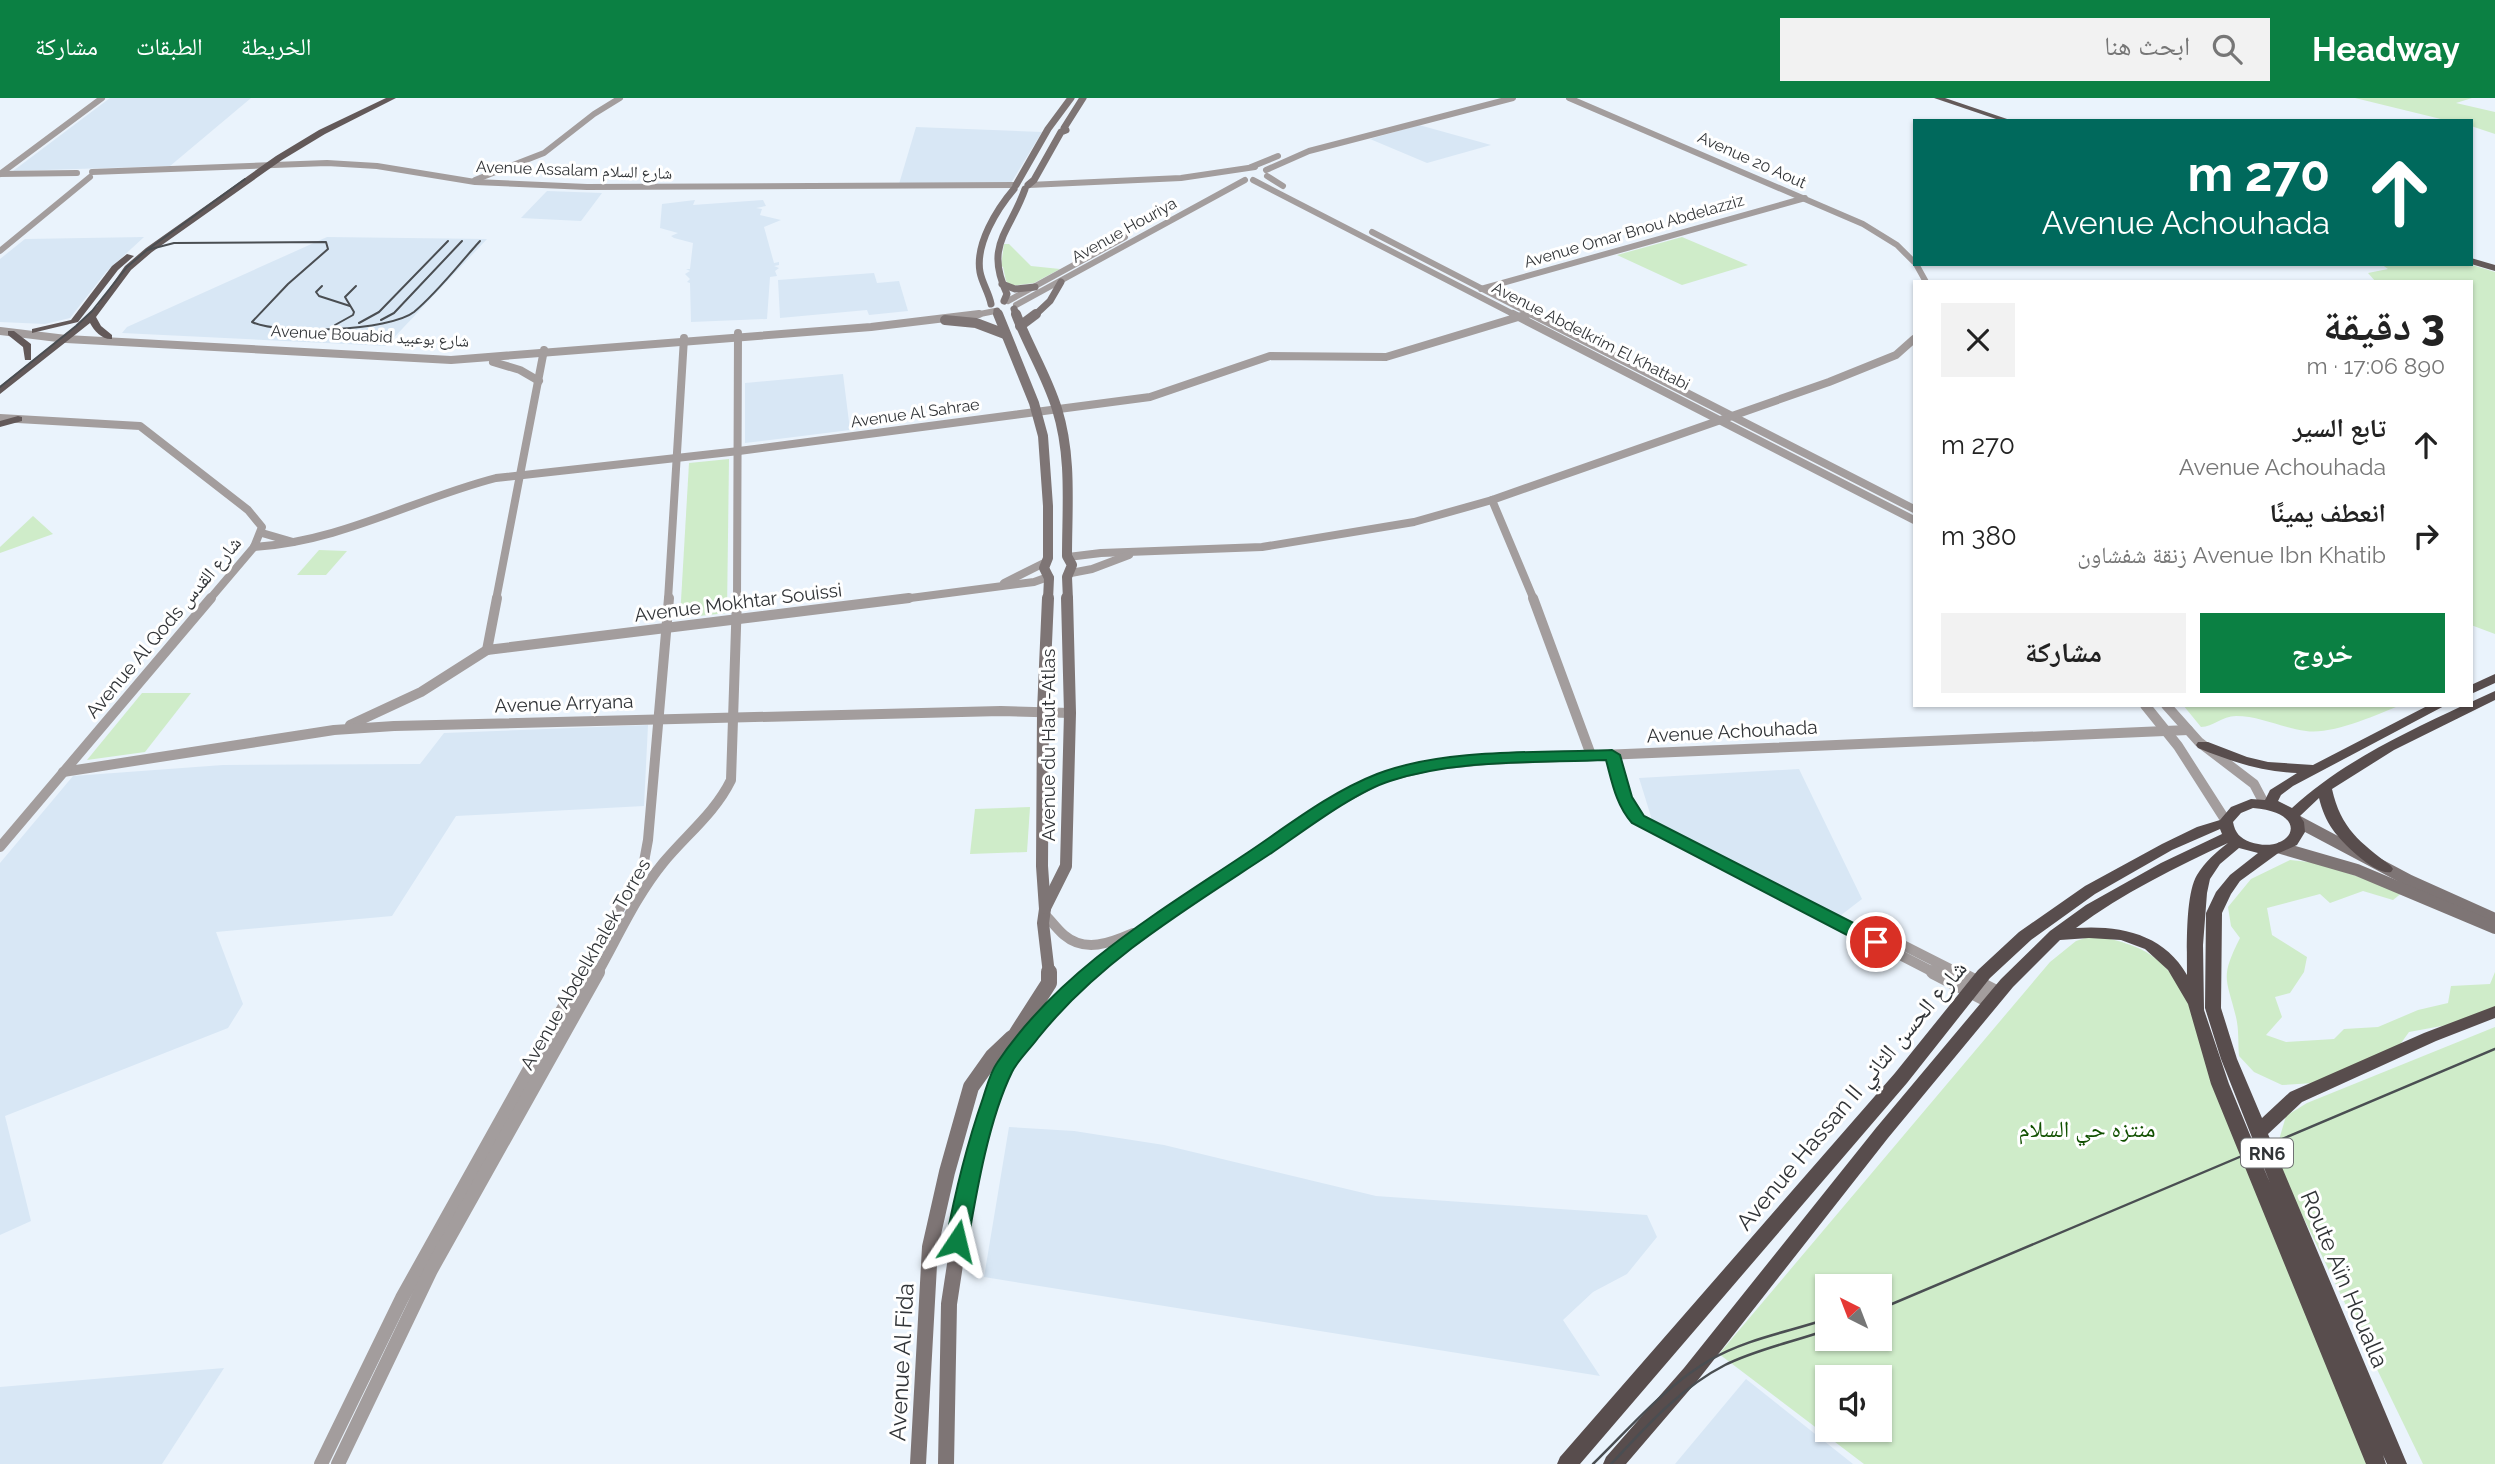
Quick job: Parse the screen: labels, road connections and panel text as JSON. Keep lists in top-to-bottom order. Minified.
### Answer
{"streets":{"highway":["Avenue Hassan II شارع الحسن الثاني","RN6","Route Aïn Houalla"],"main road":["Avenue du Haut-Atlas","Avenue Al Fida"],"street":["Avenue 20 Aout","Avenue Assalam شارع السلام","Avenue Houriya","Avenue Omar Bnou Abdelazziz","Avenue Bouabid شارع بوعبيد","Avenue Abdelkrim El Khattabi","Avenue Al Sahrae","Avenue Mokhtar Souissi","Avenue Al Qods شارع القدس","Avenue Arryana","Avenue Achouhada","Avenue Abdelkhalek Torres"]},"crossings":[["Avenue 20 Aout","Avenue Omar Bnou Abdelazziz"],["Avenue Houriya","Avenue Abdelkrim El Khattabi"],["Avenue Omar Bnou Abdelazziz","Avenue Abdelkrim El Khattabi"],["Avenue Bouabid شارع بوعبيد","Avenue Abdelkhalek Torres"],["Avenue Abdelkrim El Khattabi","Avenue Al Sahrae"],["Avenue Al Sahrae","Avenue Al Qods شارع القدس"],["Avenue Al Sahrae","Avenue Abdelkhalek Torres"],["Avenue Mokhtar Souissi","Avenue du Haut-Atlas"],["Avenue Mokhtar Souissi","Avenue Abdelkhalek Torres"],["Avenue Al Qods شارع القدس","Avenue Arryana"],["Avenue Arryana","Avenue du Haut-Atlas"],["Avenue Arryana","Avenue Abdelkhalek Torres"],["Avenue du Haut-Atlas","Avenue Al Fida"],["Avenue Hassan II شارع الحسن الثاني","RN6"],["Avenue Hassan II شارع الحسن الثاني","Route Aïn Houalla"],["RN6","Route Aïn Houalla"]],"parks":["منتزه حي السلام"],"north":"top left","page":{"header":"Headway","search":"ابحث هنا","nav":["الخريطة","الطبقات","مشاركة"],"turn":["270 m","Avenue Achouhada"],"heading":["3 دقيقة","890 m · 17:06"],"list":[{"name":"تابع السير","note":"Avenue Achouhada","value":"270 m"},{"name":"انعطف يمينًا","note":"Avenue Ibn Khatib زنقة شفشاون","value":"380 m"}],"buttons":["خروج","مشاركة"]}}
